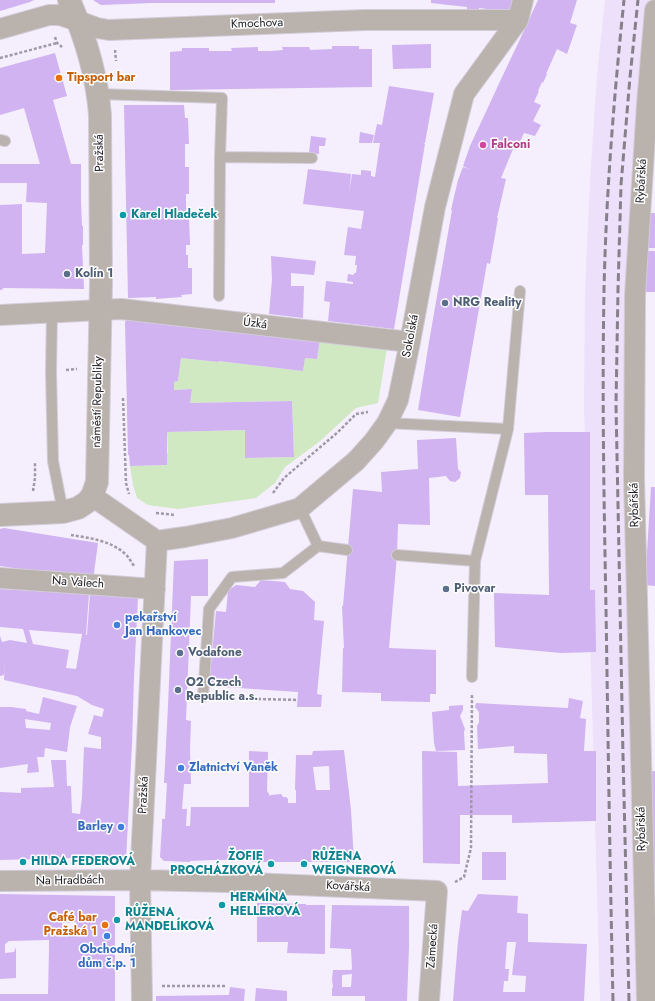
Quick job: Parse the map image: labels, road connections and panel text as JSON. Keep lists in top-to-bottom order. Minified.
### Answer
{"streets":{"street":["Kmochova","Pražská","Rybářská","Úzká","Sokolská","náměstí Republiky","Na Valech","Na Hradbách","Kovářská","Zámecká"]},"crossings":[["Kmochova","Pražská"],["Kmochova","Sokolská"],["Pražská","Úzká"],["Pražská","Sokolská"],["Pražská","náměstí Republiky"],["Pražská","Na Valech"],["Pražská","Na Hradbách"],["Pražská","Kovářská"],["Úzká","Sokolská"],["Úzká","náměstí Republiky"],["Na Hradbách","Kovářská"],["Kovářská","Zámecká"]],"places":["Tipsport bar","Falconi","Karel Hladeček","Kolín 1","NRG Reality","Pivovar","pekařství Jan Hankovec","Vodafone","O2 Czech Republic a.s.","Zlatnictví Vaněk","Barley","HILDA FEDEROVÁ","ŽOFIE PROCHÁZKOVÁ","RŮŽENA WEIGNEROVÁ","HERMÍNA HELLEROVÁ","RŮŽENA MANDELÍKOVÁ","Café bar Pražská 1","Obchodní dům č.p. 1"]}
